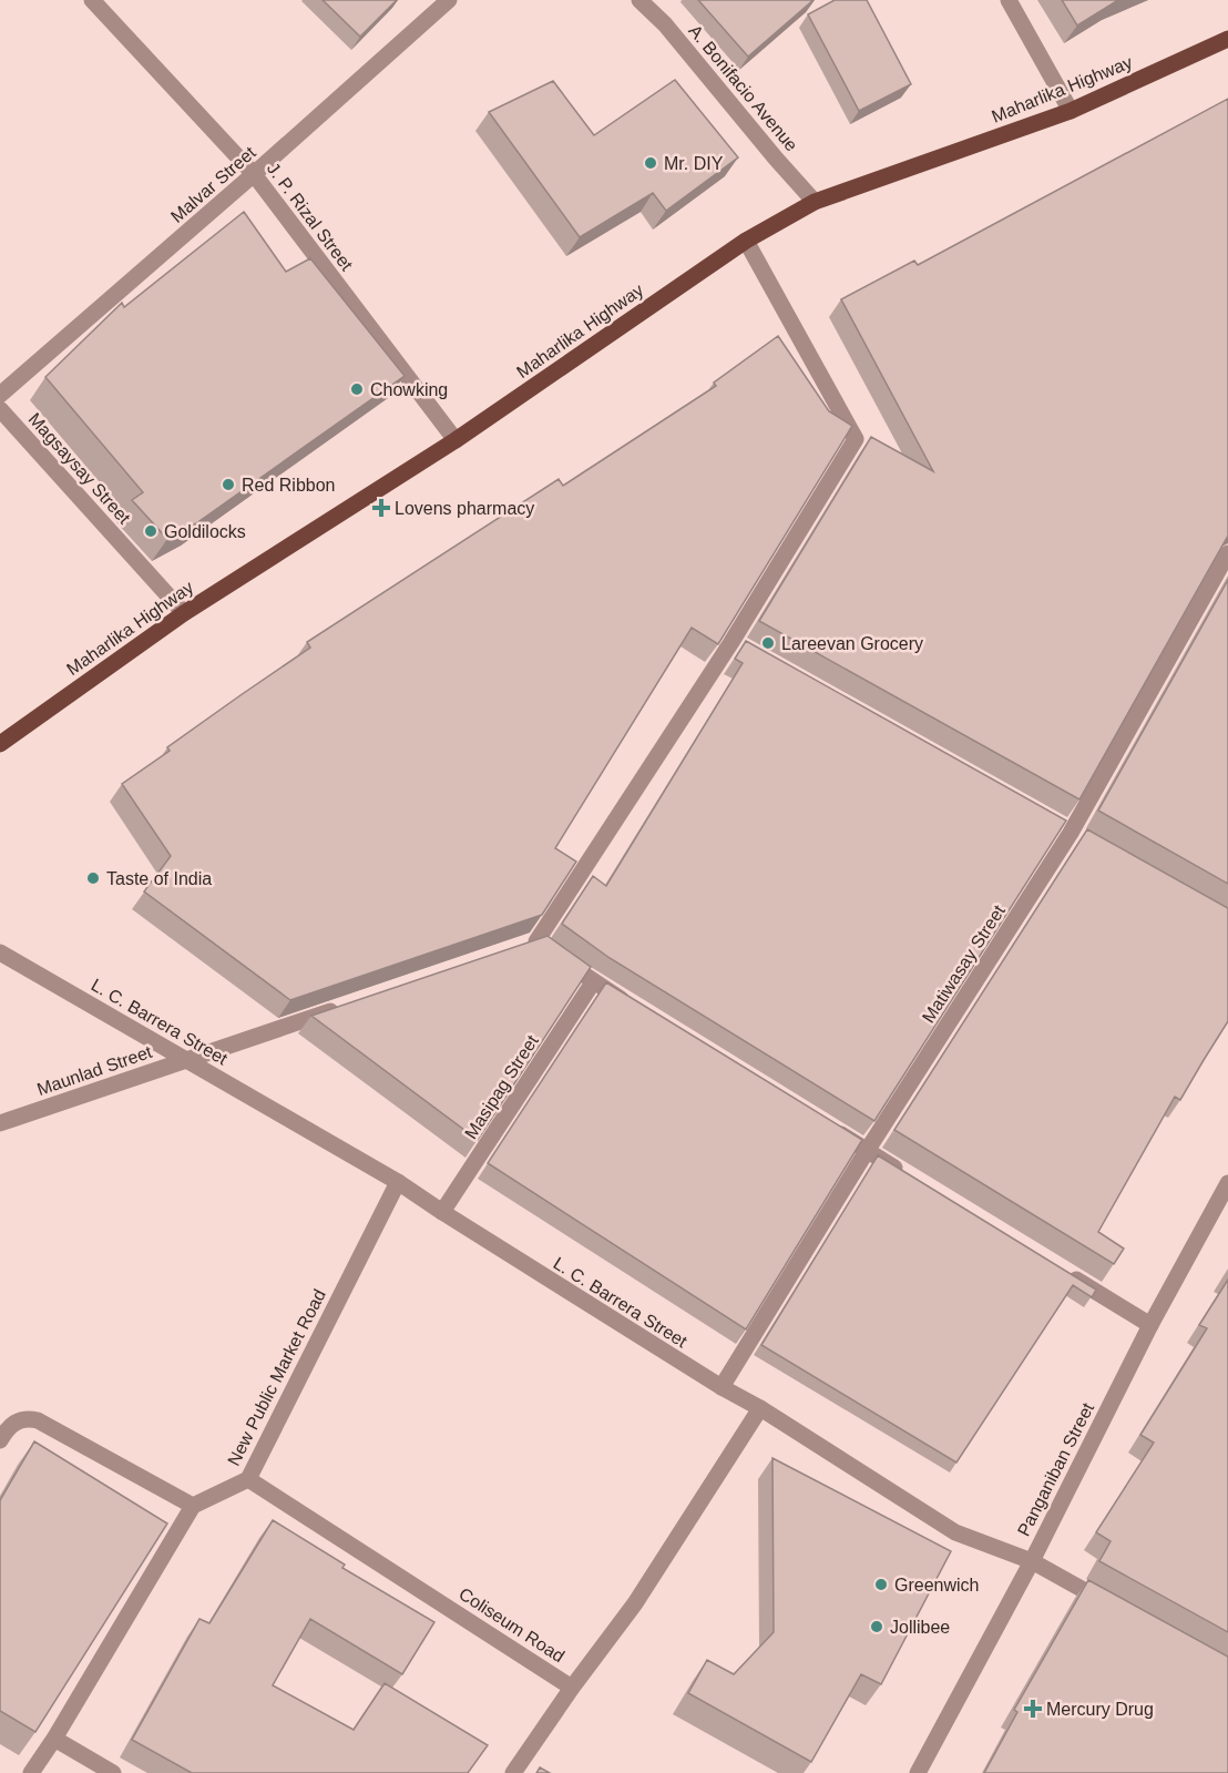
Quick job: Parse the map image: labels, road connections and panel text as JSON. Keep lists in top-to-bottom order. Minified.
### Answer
{"streets":{"main road":["Maharlika Highway"],"street":["A. Bonifacio Avenue","Malvar Street","J. P. Rizal Street","Magsaysay Street","Matiwasay Street","L. C. Barrera Street","Maunlad Street","Masipag Street","New Public Market Road","Panganiban Street","Coliseum Road"]},"crossings":[["A. Bonifacio Avenue","Maharlika Highway"],["Maharlika Highway","J. P. Rizal Street"],["Maharlika Highway","Magsaysay Street"],["Malvar Street","J. P. Rizal Street"],["Matiwasay Street","L. C. Barrera Street"],["L. C. Barrera Street","Masipag Street"],["L. C. Barrera Street","New Public Market Road"],["L. C. Barrera Street","Panganiban Street"],["L. C. Barrera Street","Coliseum Road"],["New Public Market Road","Coliseum Road"]],"places":{"other":["Mr. DIY","Chowking","Red Ribbon","Goldilocks","Lareevan Grocery","Taste of India","Greenwich","Jollibee"],"health":["Lovens pharmacy","Mercury Drug"]}}
